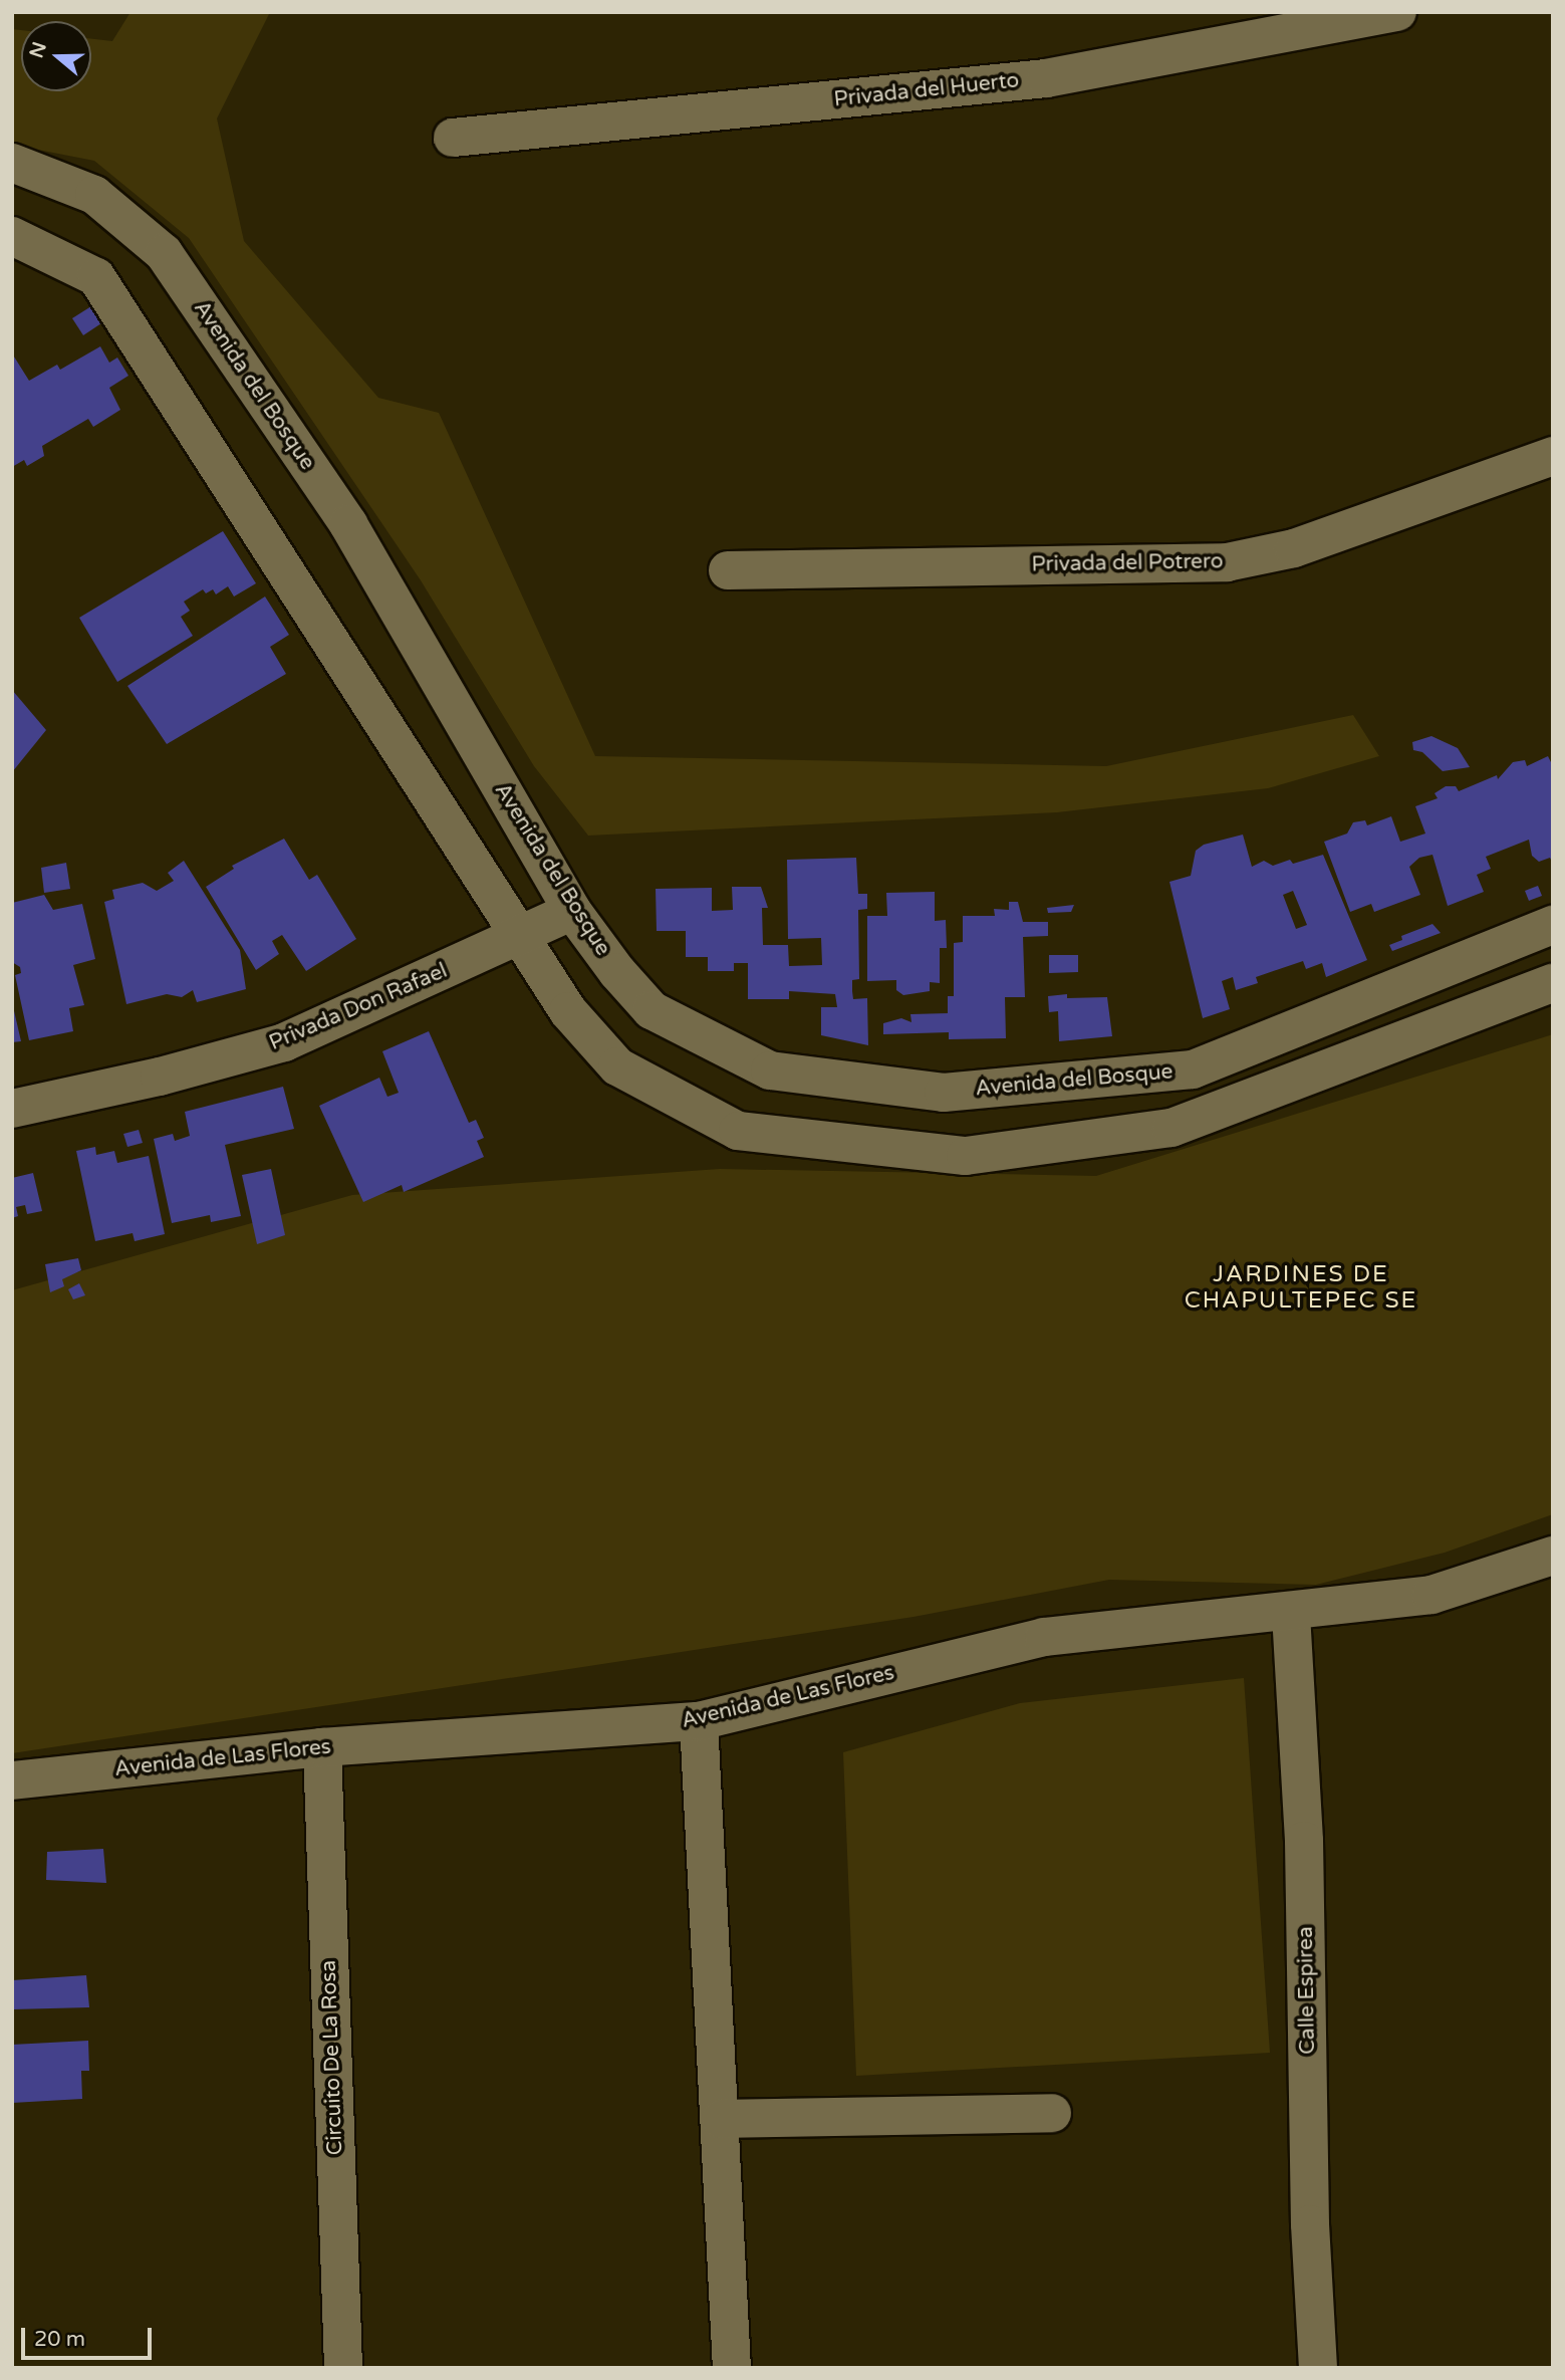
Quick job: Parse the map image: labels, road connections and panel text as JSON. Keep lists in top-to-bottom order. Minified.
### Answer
{"streets":{"street":["Privada del Huerto","Avenida del Bosque","Privada del Potrero","Privada Don Rafael","Avenida de Las Flores","Calle Espirea","Circuito De La Rosa"]},"crossings":[["Avenida del Bosque","Privada Don Rafael"],["Avenida de Las Flores","Calle Espirea"],["Avenida de Las Flores","Circuito De La Rosa"]],"districts":["JARDINES DE CHAPULTEPEC SE"],"scale_bar":"20 m","north":"left"}
